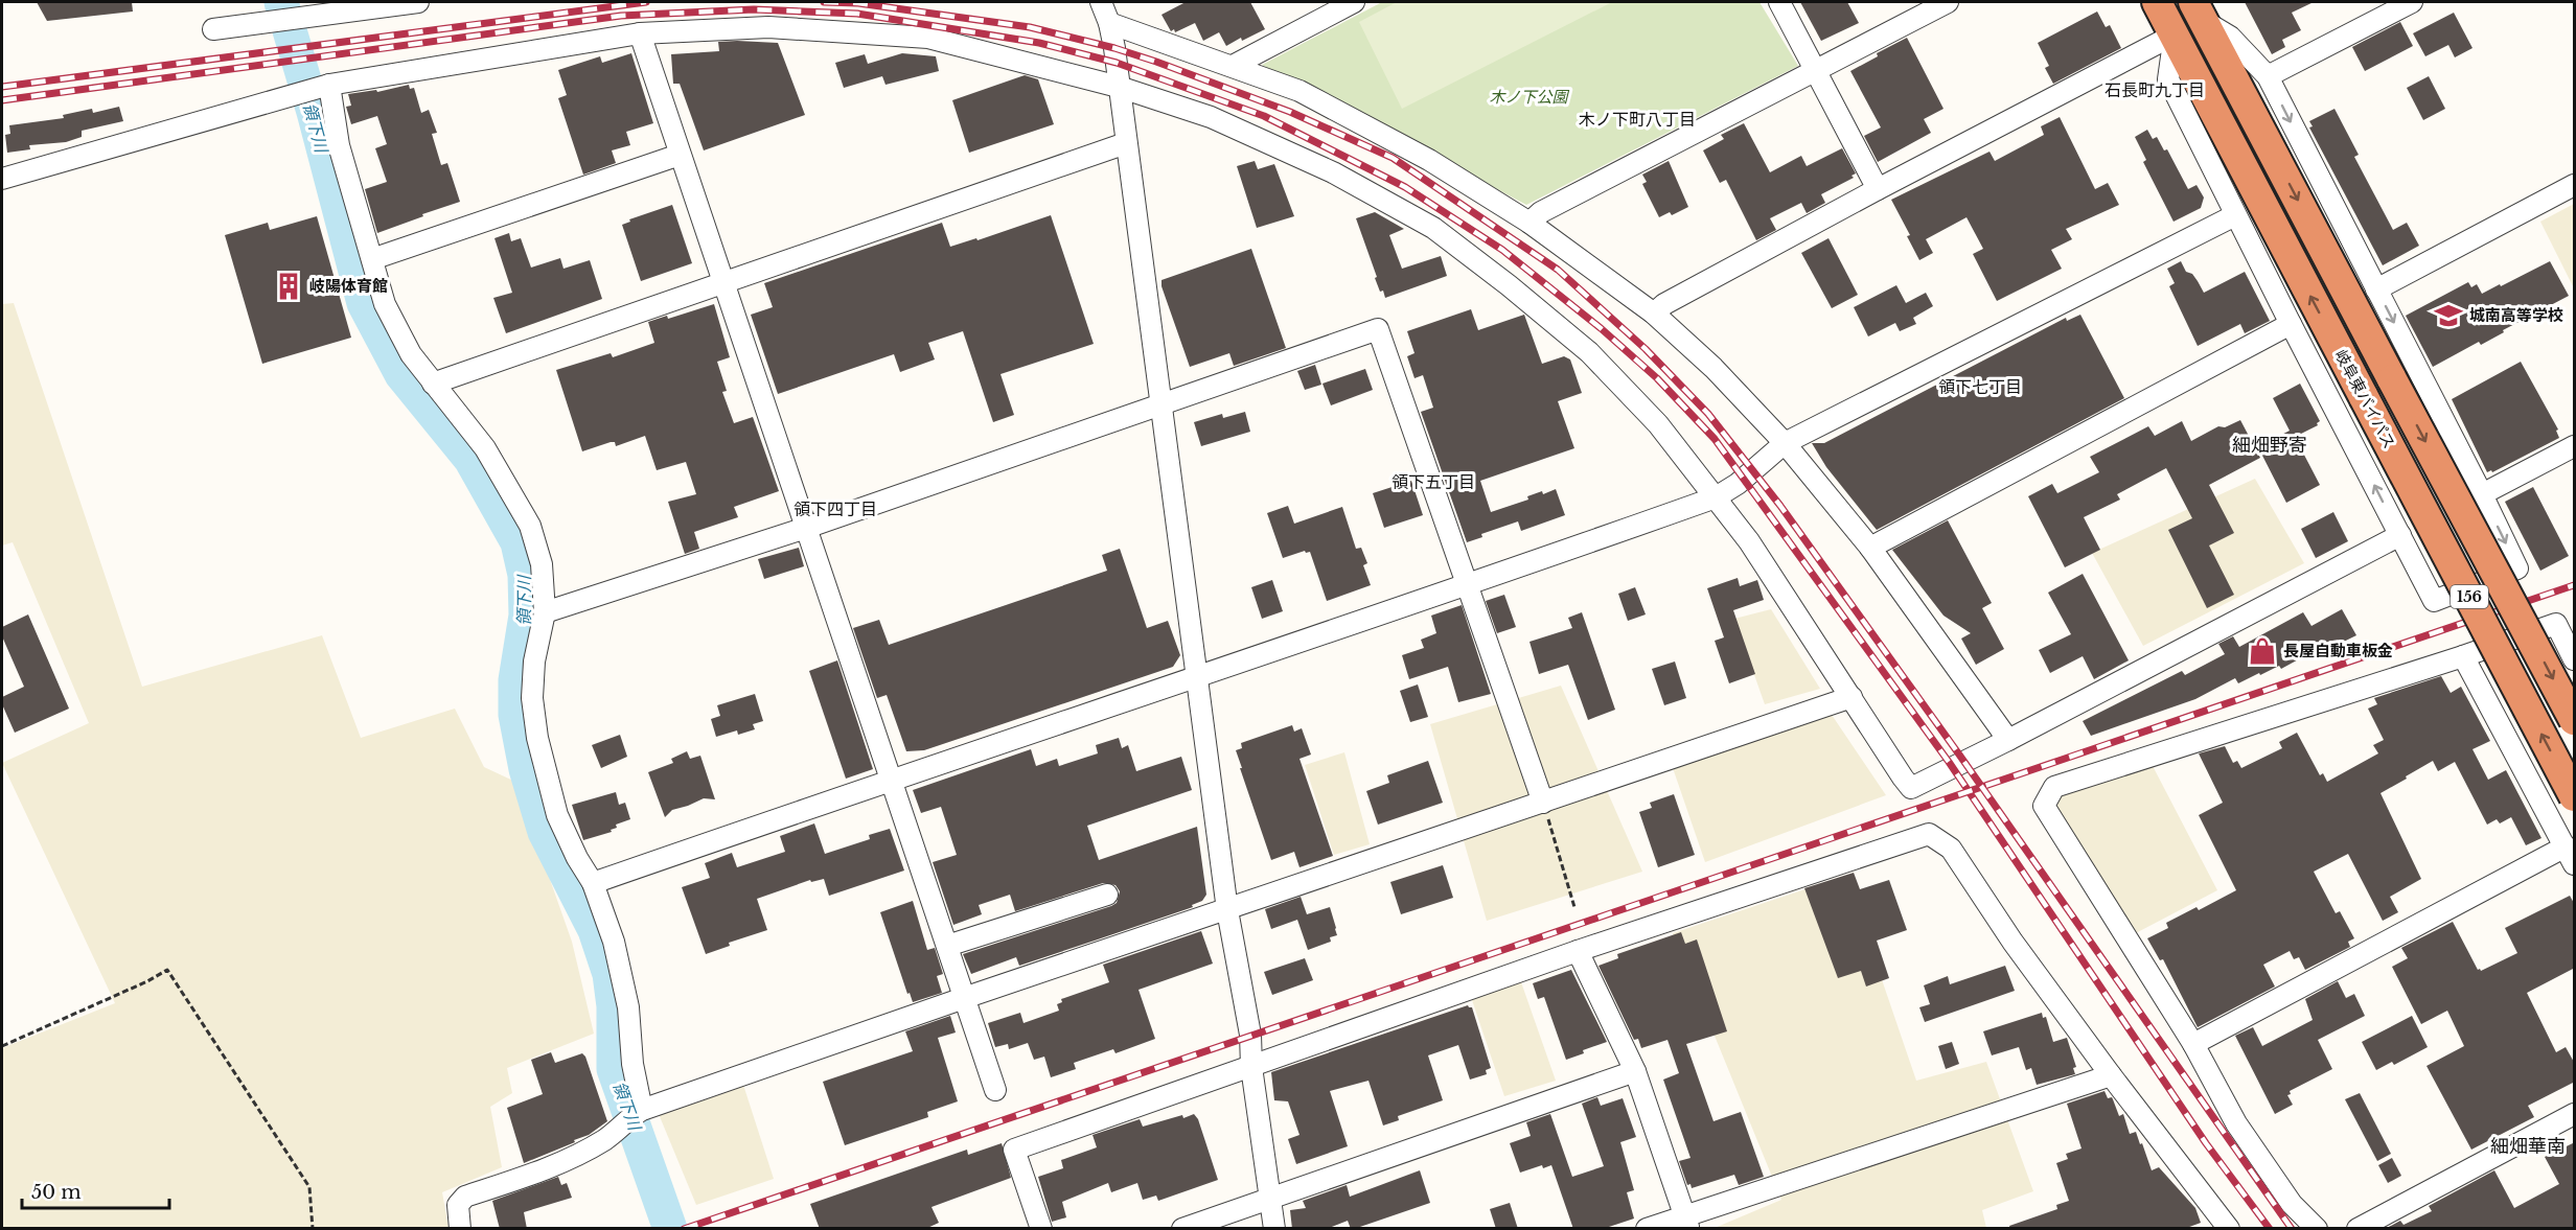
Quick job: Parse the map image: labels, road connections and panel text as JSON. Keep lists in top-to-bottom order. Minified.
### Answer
{"streets":{"highway":["岐阜東バイパス","156"]},"districts":["石長町九丁目","木ノ下町八丁目","領下七丁目","細畑野寄","領下五丁目","領下四丁目","細畑華南"],"water":["領下川"],"parks":["木ノ下公園"],"places":{"building":["岐陽体育館"],"school or university":["城南高等学校"],"shop":["長屋自動車板金"]},"scale_bar":"50 m"}
